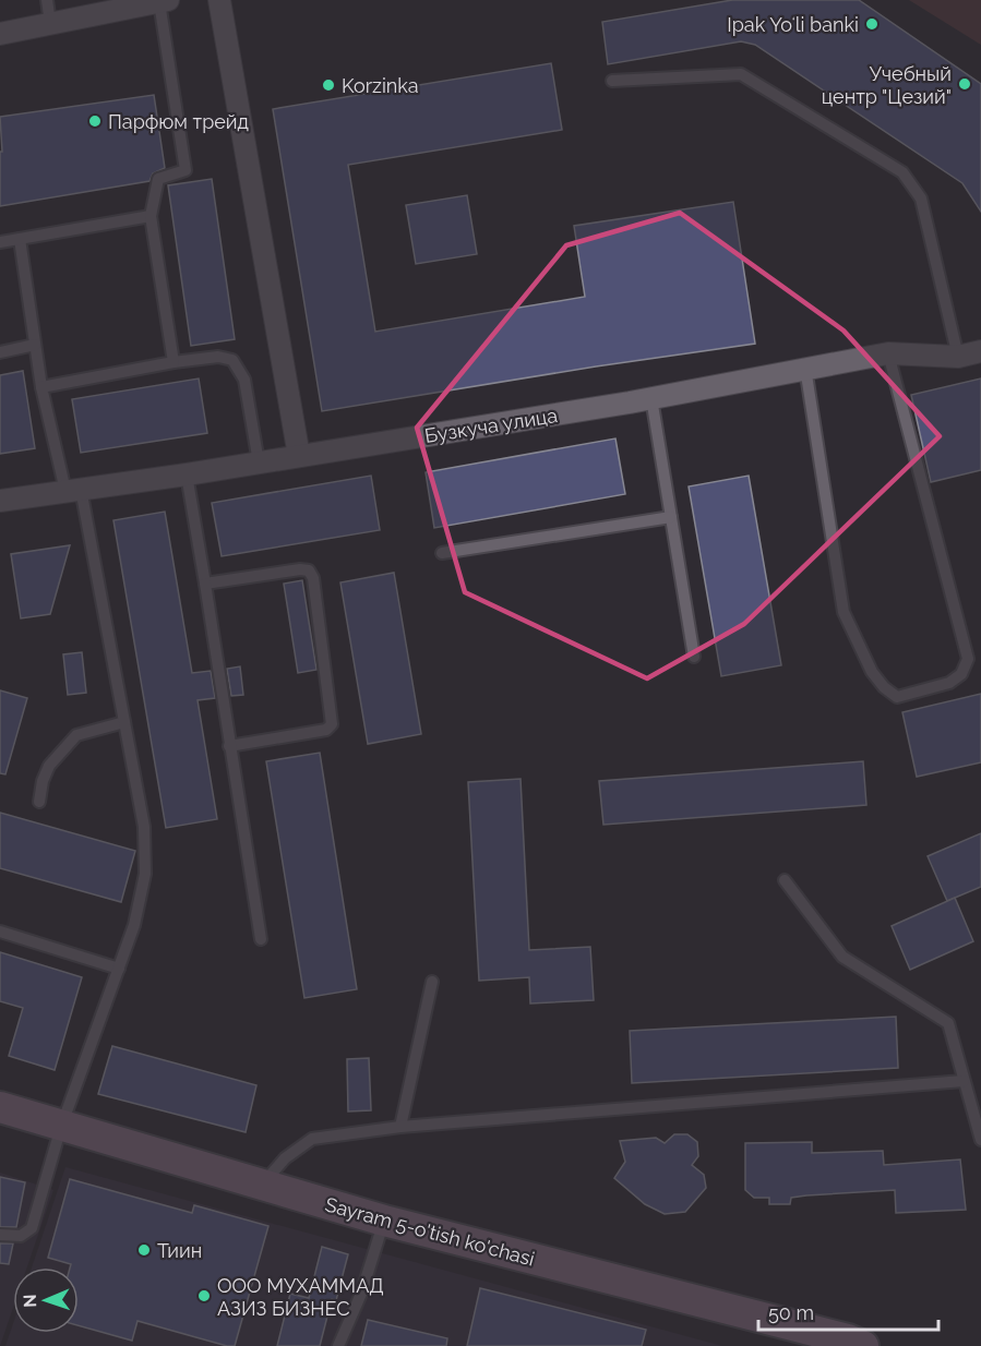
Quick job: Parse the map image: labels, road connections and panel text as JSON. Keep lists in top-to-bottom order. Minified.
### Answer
{"streets":{"street":["Бузкуча улица","Sayram 5-o'tish ko'chasi"]},"places":["Ipak Yoʻli banki","Учебный центр \"Цезий\"","Korzinka","Парфюм трейд","Тиин","ООО МУХАММАД АЗИЗ БИЗНЕС"],"scale_bar":"50 m","north":"left"}
